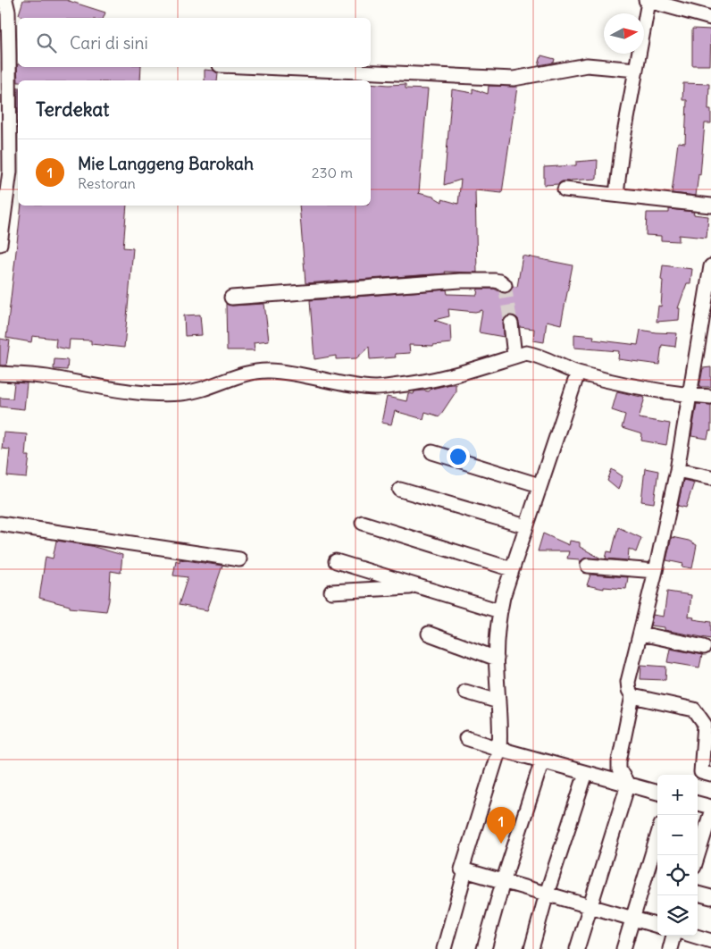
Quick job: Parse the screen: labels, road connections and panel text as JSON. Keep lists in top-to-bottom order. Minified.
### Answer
{"north":"right","page":{"search":"Cari di sini","heading":"Terdekat","list":[{"mark":"1","name":"Mie Langgeng Barokah","note":"Restoran","value":"230 m"}],"map_buttons":["+","−"],"pins":"1"}}
